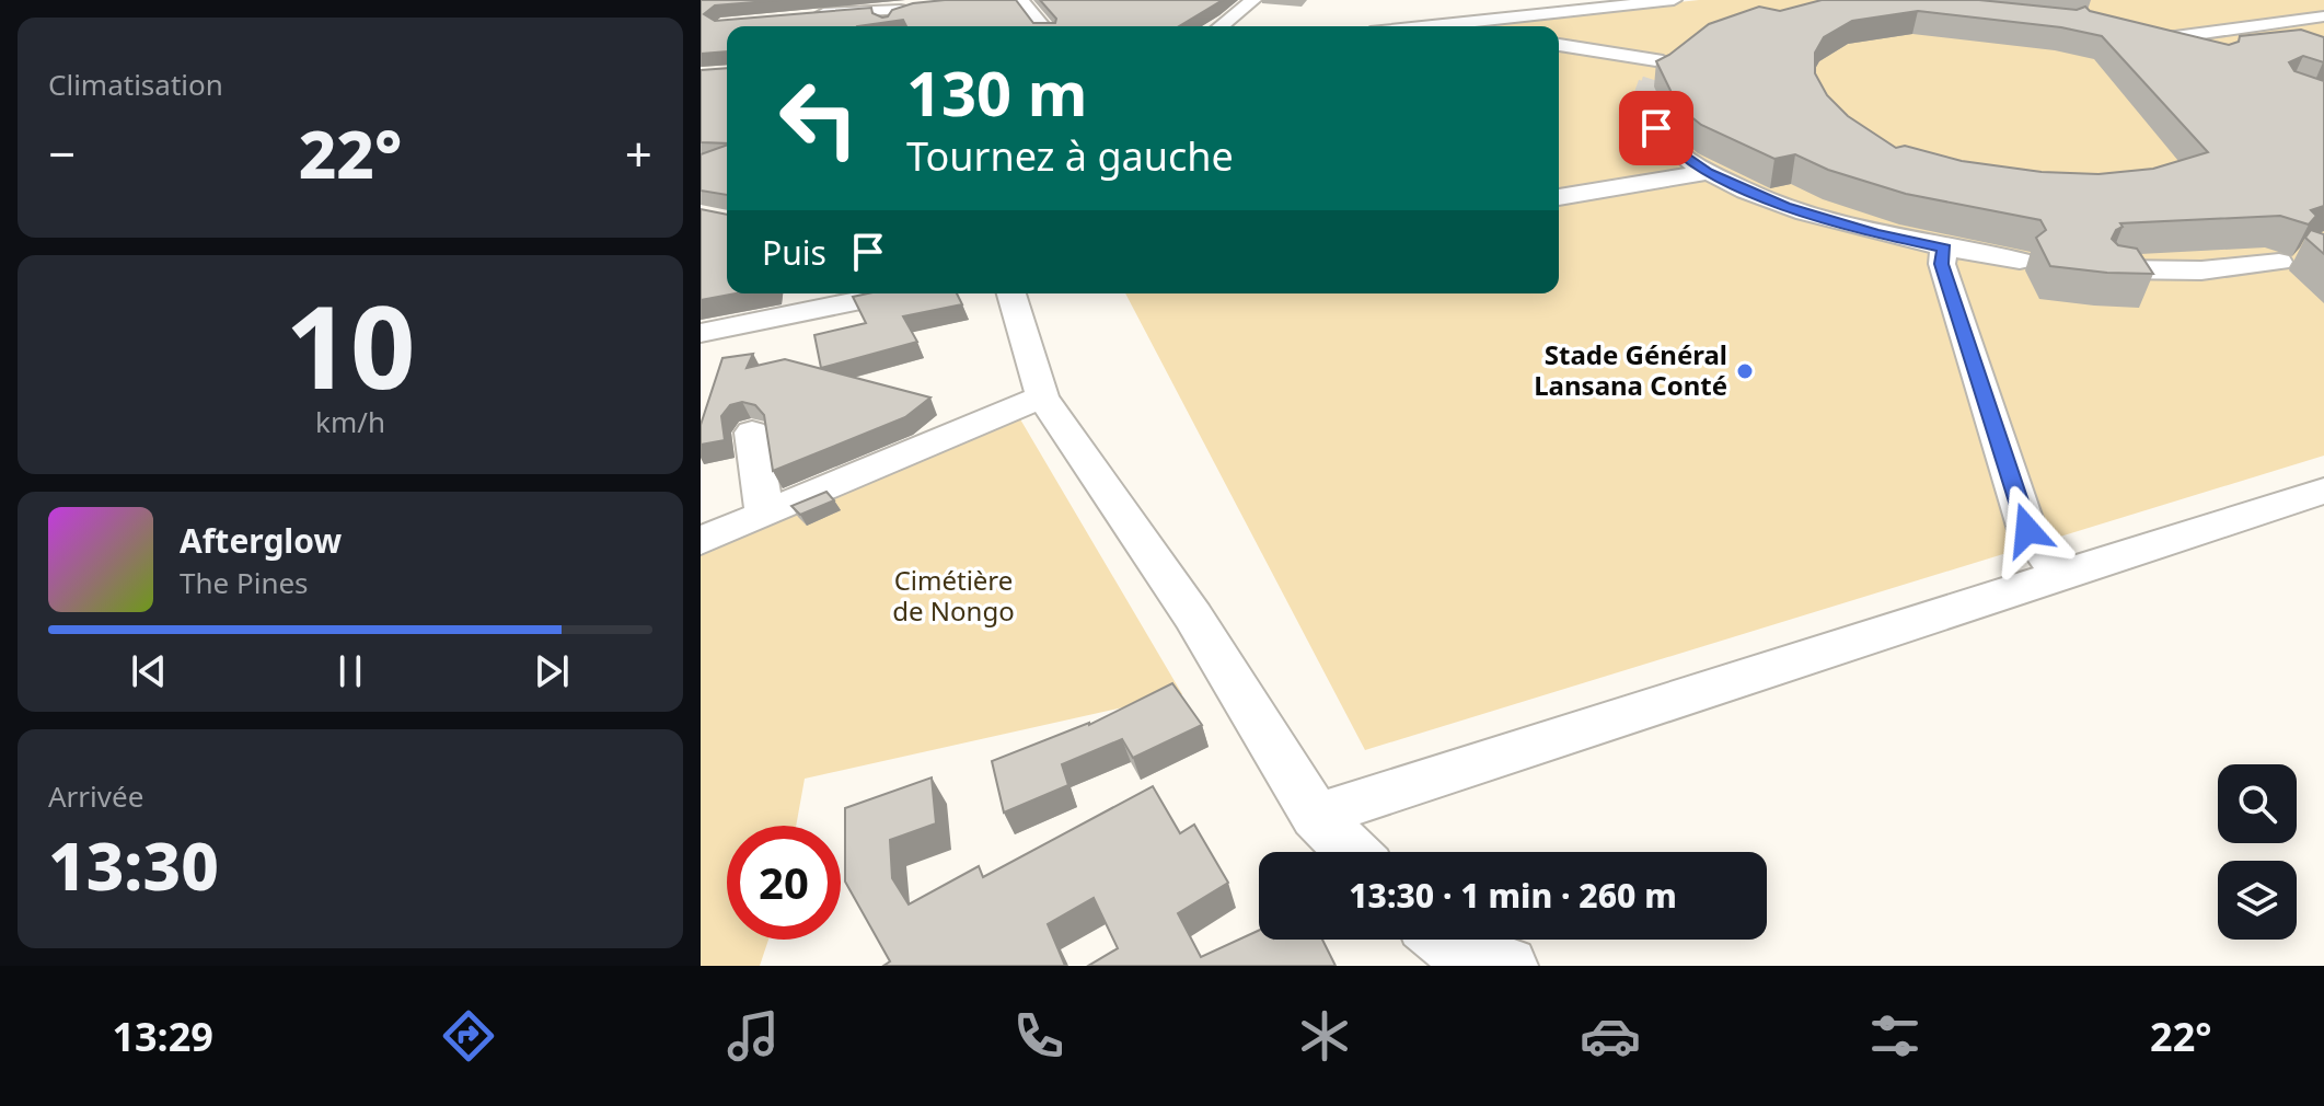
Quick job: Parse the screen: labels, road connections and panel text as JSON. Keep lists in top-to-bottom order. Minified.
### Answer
{"parks":["Cimétière de Nongo"],"places":["Stade Général Lansana Conté"],"page":{"tile":["Climatisation",["10","km/h"],["Arrivée","13:30"]],"turn":["130 m","Tournez à gauche"],"heat":["−","22°","+"],"then":"Puis","song":["Afterglow","The Pines"],"limit":"20","trip":"13:30 · 1 min · 260 m","tabs":["13:29","22°"]}}
